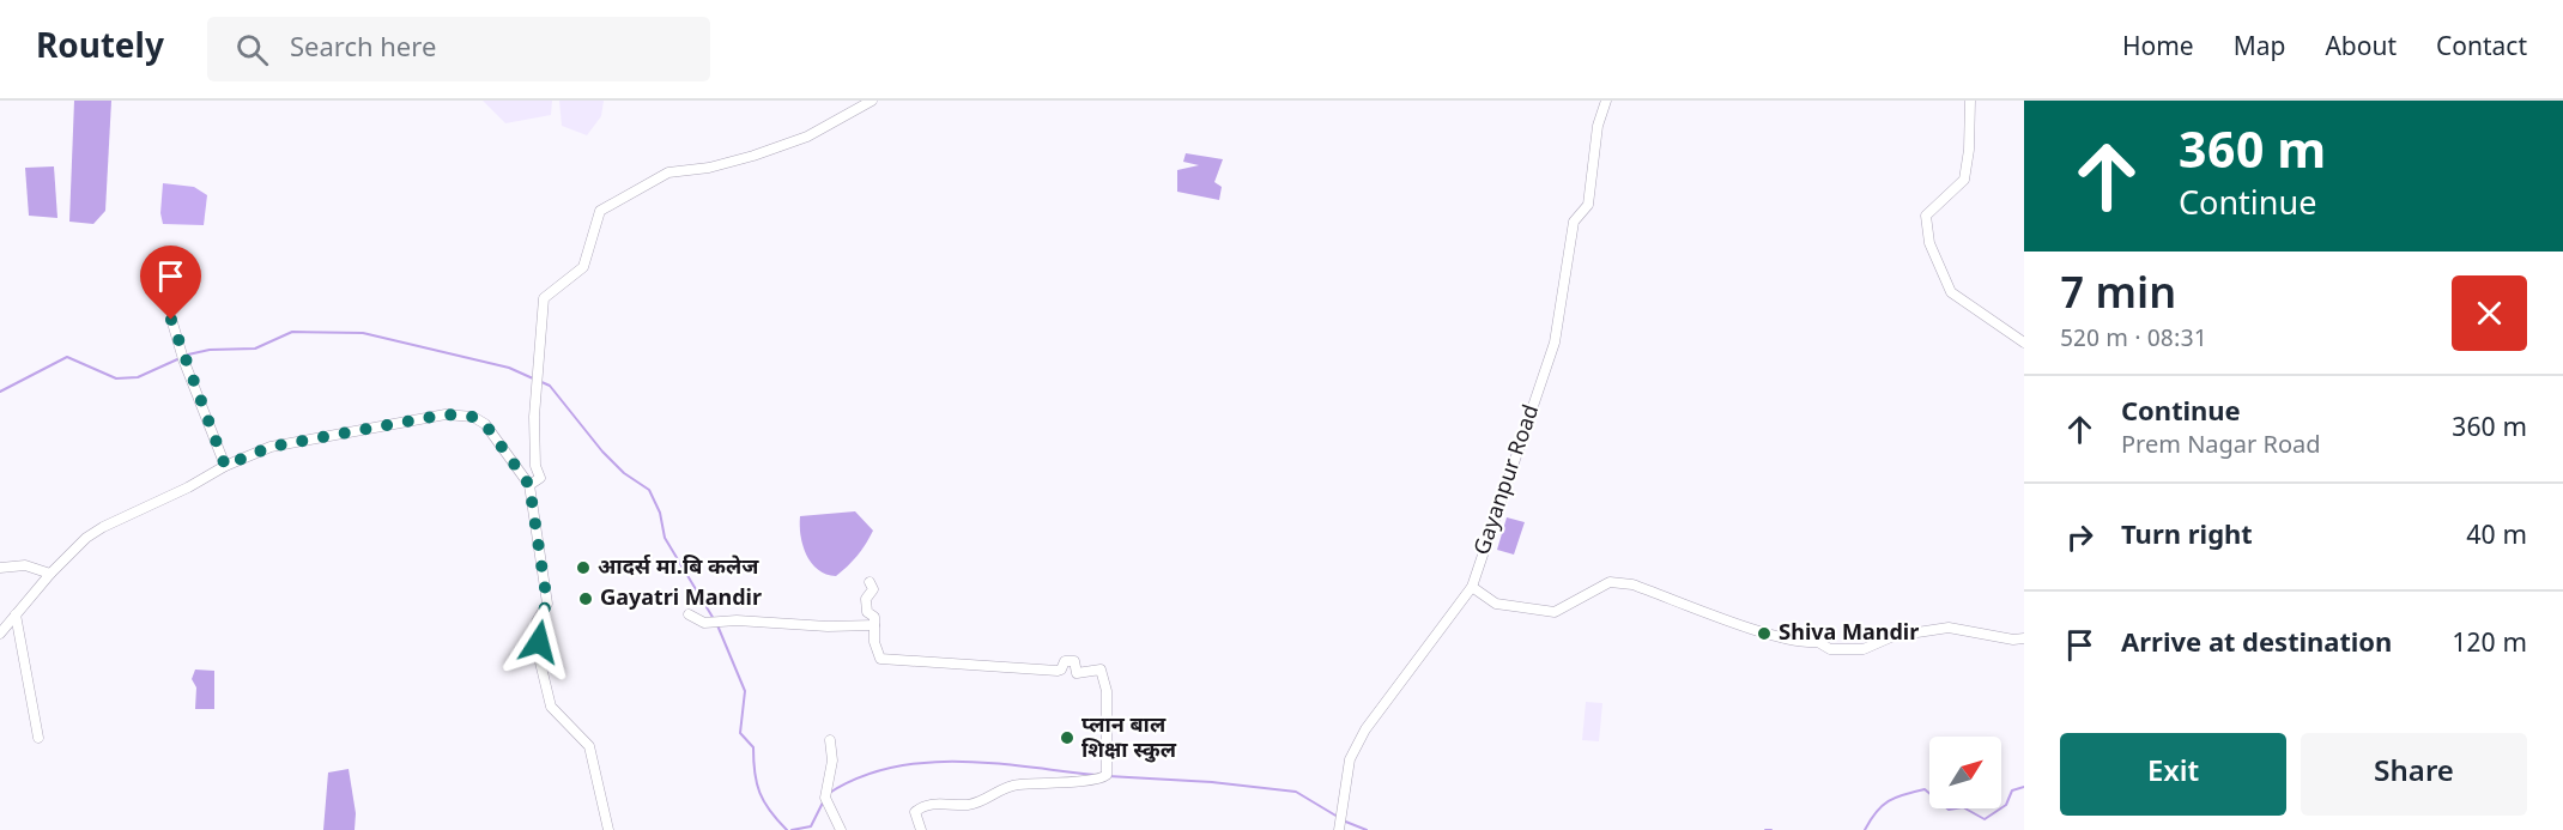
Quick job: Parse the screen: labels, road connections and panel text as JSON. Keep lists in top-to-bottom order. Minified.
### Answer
{"streets":{"street":["Gayanpur Road"]},"places":["आदर्स मा.बि कलेज","Gayatri Mandir","Shiva Mandir","प्लान बाल शिक्षा स्कुल"],"north":"top right","page":{"header":"Routely","search":"Search here","nav":["Home","Map","About","Contact"],"turn":["360 m","Continue"],"heading":["7 min","520 m · 08:31"],"list":[{"name":"Continue","note":"Prem Nagar Road","value":"360 m"},{"name":"Turn right","value":"40 m"},{"name":"Arrive at destination","value":"120 m"}],"buttons":["Exit","Share"]}}
